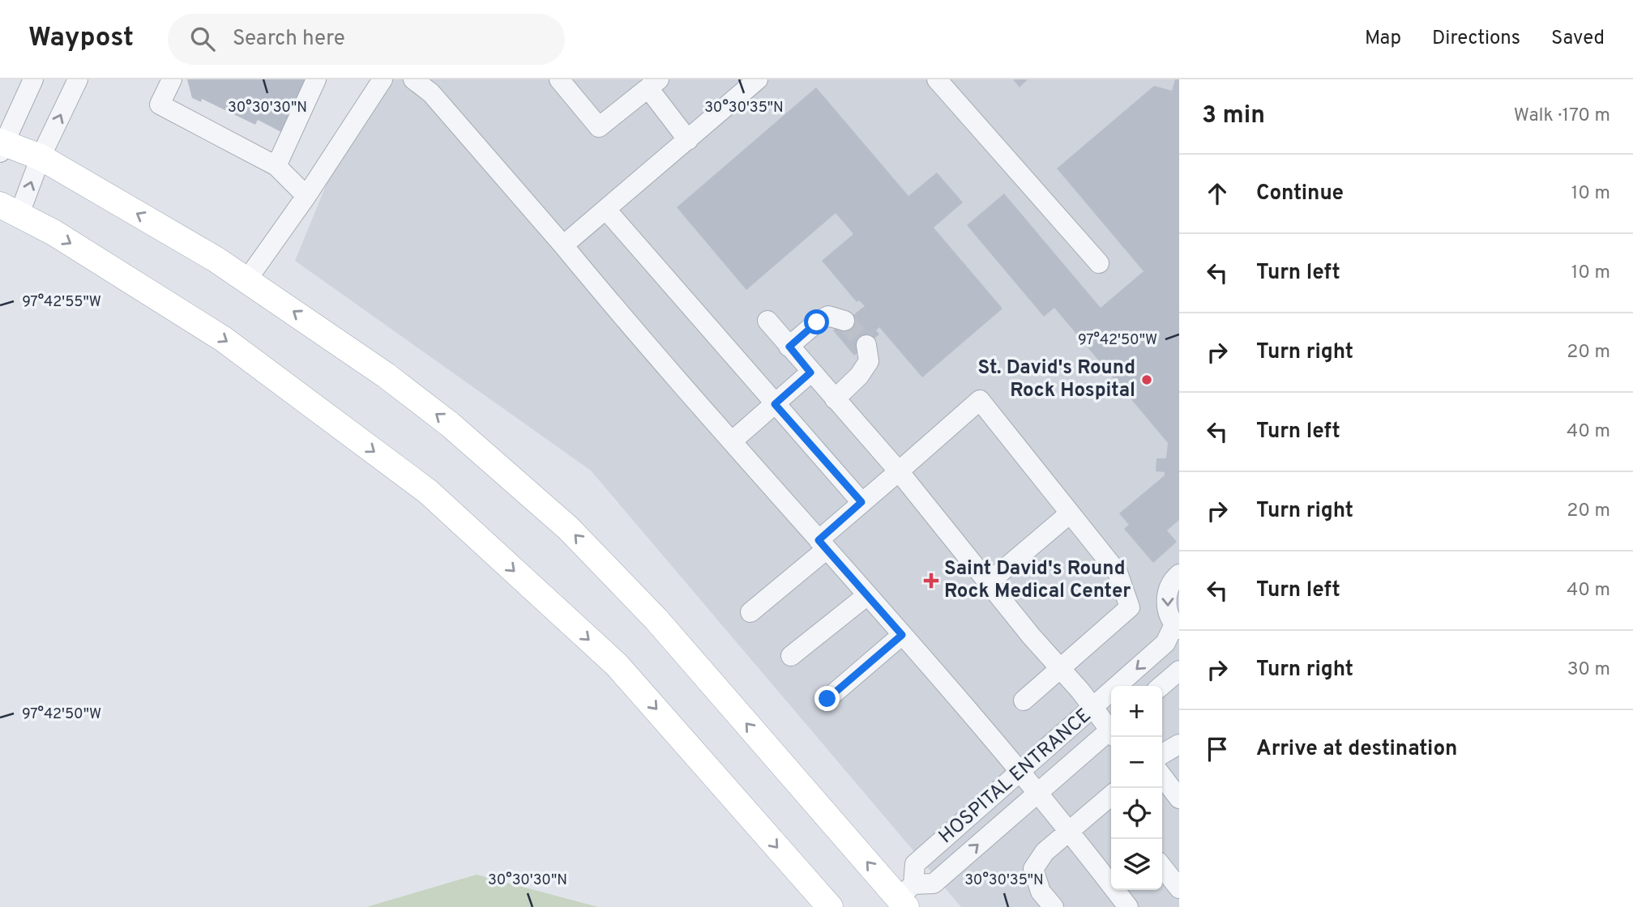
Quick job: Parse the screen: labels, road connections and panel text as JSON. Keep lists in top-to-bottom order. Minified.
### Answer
{"streets":{"street":["HOSPITAL ENTRANCE"]},"places":{"other":["St. David's Round Rock Hospital"],"health":["Saint David's Round Rock Medical Center"]},"page":{"header":"Waypost","search":"Search here","nav":["Map","Directions","Saved"],"heading":["3 min","Walk · 170 m"],"list":[["Continue","10 m"],["Turn left","10 m"],["Turn right","20 m"],["Turn left","40 m"],["Turn right","20 m"],["Turn left","40 m"],["Turn right","30 m"],"Arrive at destination"],"map_buttons":["+","−"]},"coordinates":["30°30'30\"N","30°30'35\"N","97°42'55\"W","97°42'50\"W"]}
